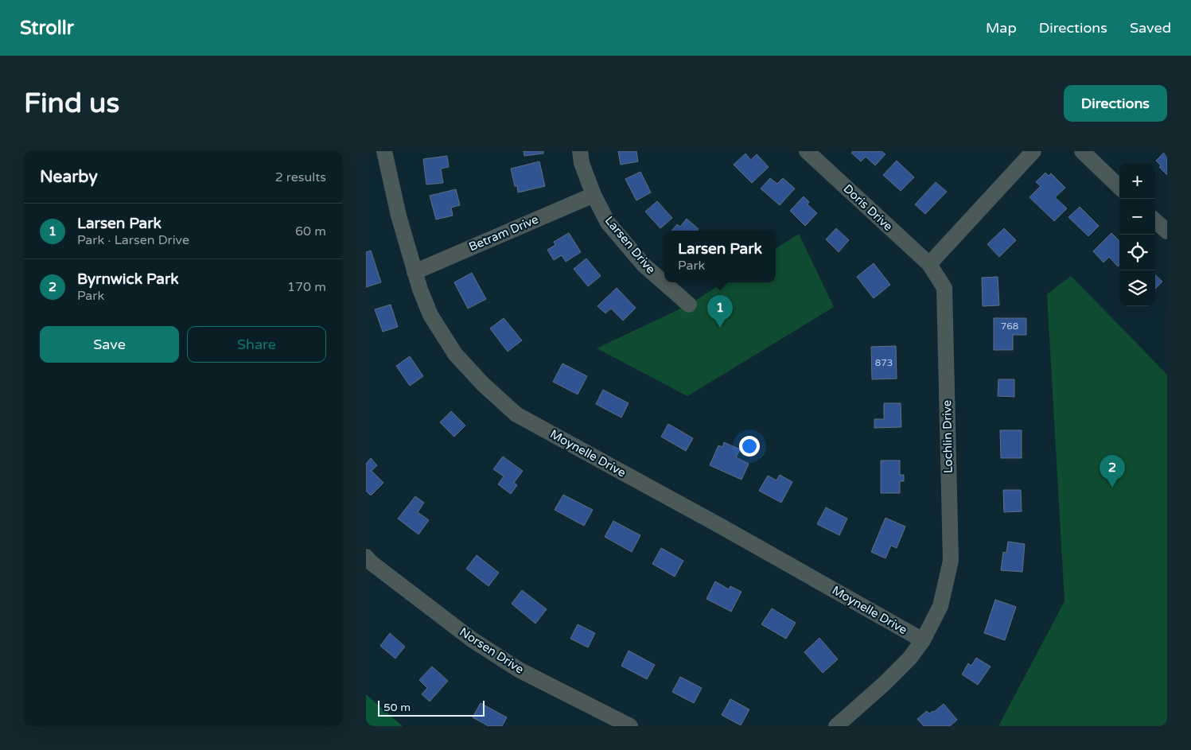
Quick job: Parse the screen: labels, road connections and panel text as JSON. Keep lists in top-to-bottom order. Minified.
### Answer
{"streets":{"street":["Doris Drive","Betram Drive","Larsen Drive","Lochlin Drive","Moynelle Drive","Norsen Drive"]},"crossings":[["Doris Drive","Lochlin Drive"],["Betram Drive","Larsen Drive"],["Betram Drive","Moynelle Drive"],["Lochlin Drive","Moynelle Drive"]],"house_numbers":["768","873"],"scale_bar":"50 m","page":{"header":"Strollr","nav":["Map","Directions","Saved"],"buttons":["Directions",["Save","Share"]],"title":"Find us","heading":["Nearby","2 results"],"map_buttons":["+","−"],"list":[{"mark":"1","name":"Larsen Park","note":"Park · Larsen Drive","value":"60 m"},{"mark":"2","name":"Byrnwick Park","note":"Park","value":"170 m"}],"popup":["Larsen Park","Park"],"pins":["1","2"],"scale":"50 m"}}
